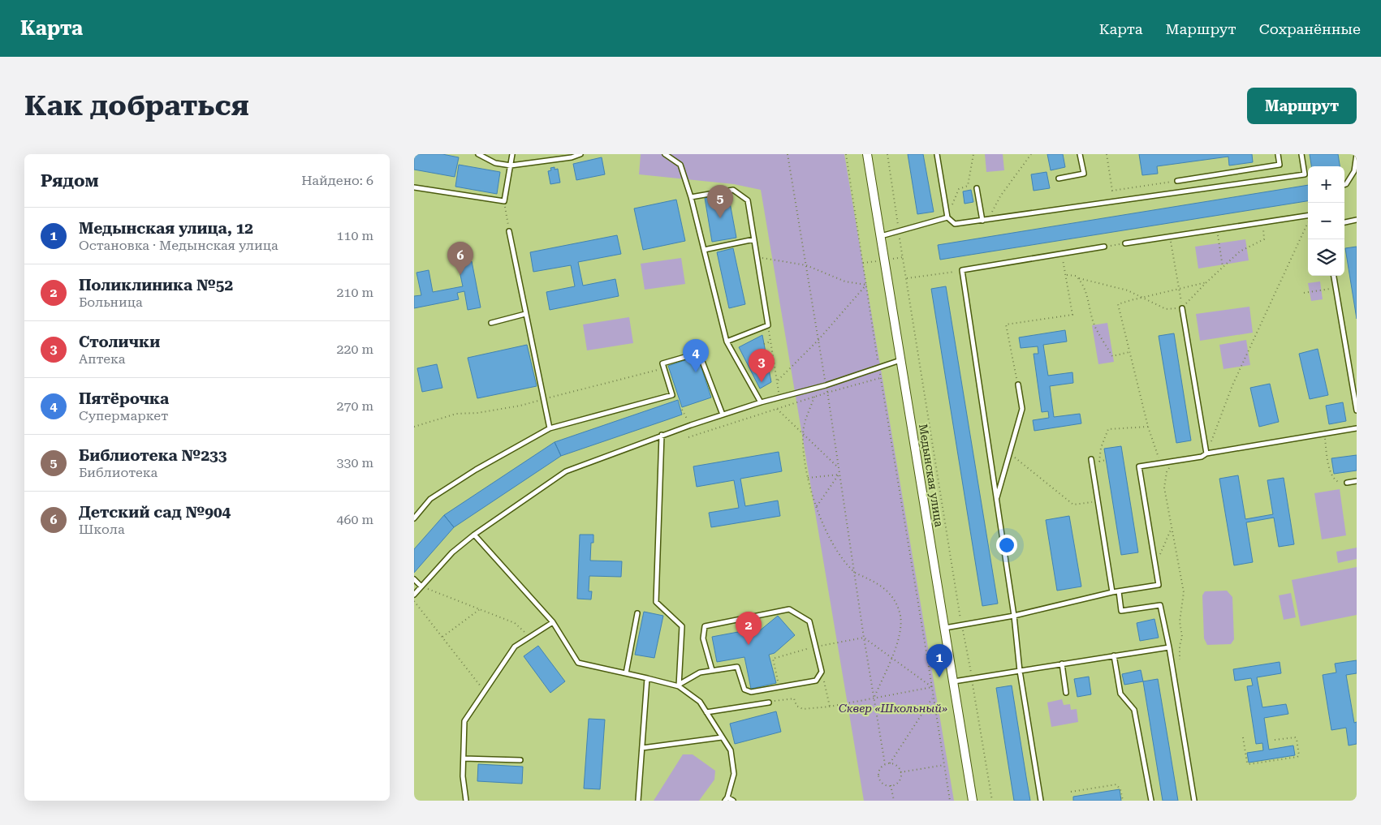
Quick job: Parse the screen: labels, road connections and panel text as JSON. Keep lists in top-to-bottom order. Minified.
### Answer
{"streets":{"street":["Медынская улица"]},"parks":["Сквер «Школьный»"],"page":{"header":"Карта","nav":["Карта","Маршрут","Сохранённые"],"buttons":"Маршрут","title":"Как добраться","heading":["Рядом","Найдено: 6"],"map_buttons":["+","−"],"pins":["5","6","4","3","2","1"],"list":[{"mark":"1","name":"Медынская улица, 12","note":"Остановка · Медынская улица","value":"110 m"},{"mark":"2","name":"Поликлиника №52","note":"Больница","value":"210 m"},{"mark":"3","name":"Столички","note":"Аптека","value":"220 m"},{"mark":"4","name":"Пятёрочка","note":"Супермаркет","value":"270 m"},{"mark":"5","name":"Библиотека №233","note":"Библиотека","value":"330 m"},{"mark":"6","name":"Детский сад №904","note":"Школа","value":"460 m"}]}}
